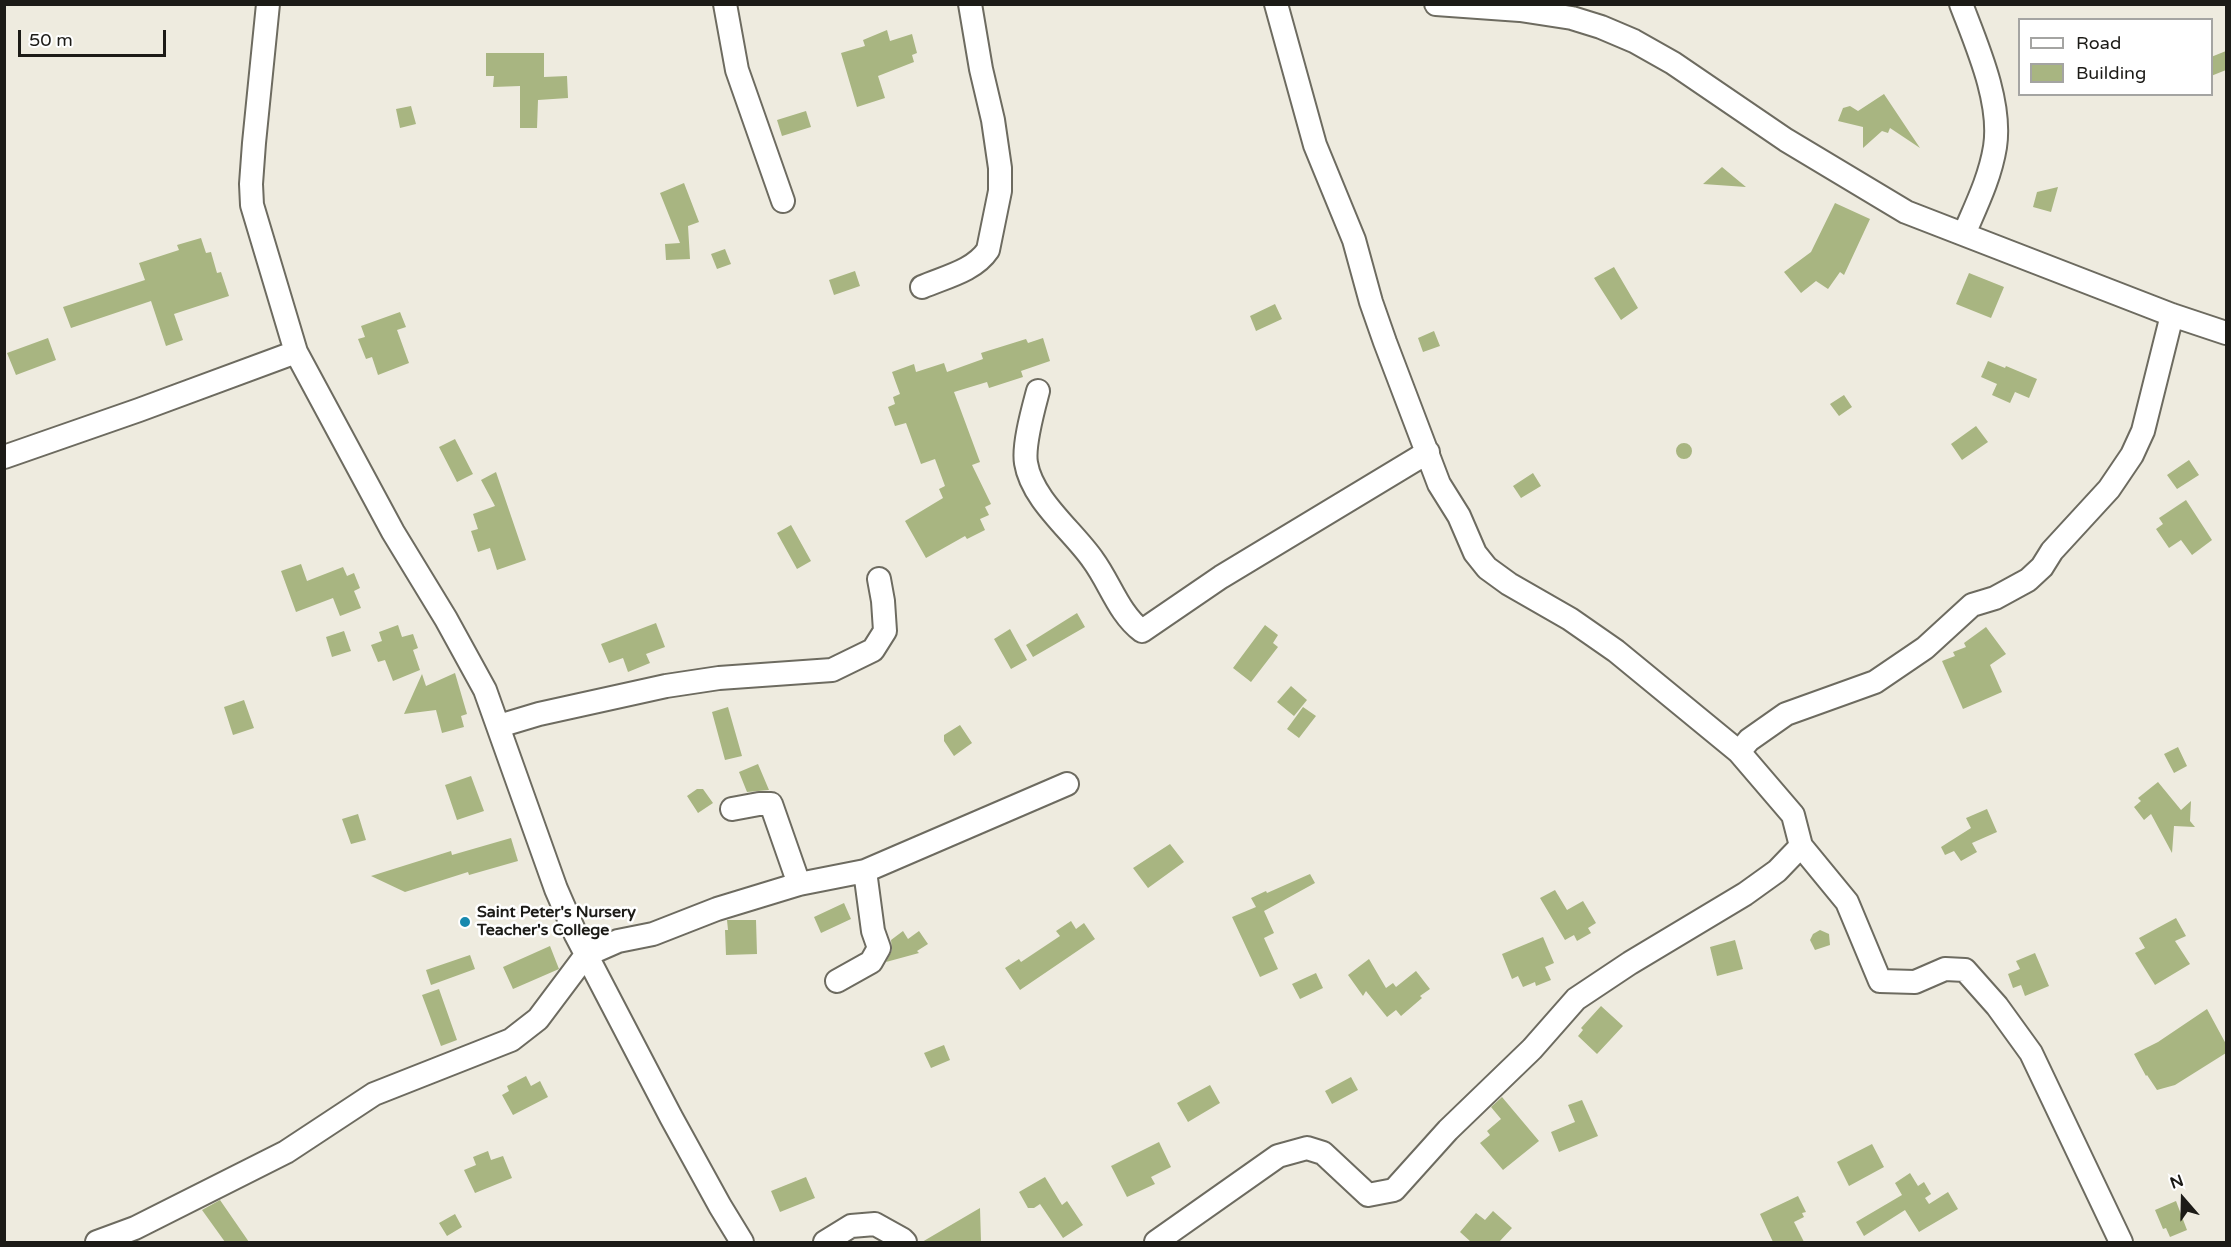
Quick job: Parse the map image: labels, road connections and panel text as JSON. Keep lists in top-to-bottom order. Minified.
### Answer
{"places":["Saint Peter's Nursery Teacher's College"],"legend":["Road","Building"],"scale_bar":"50 m","north":"top"}
